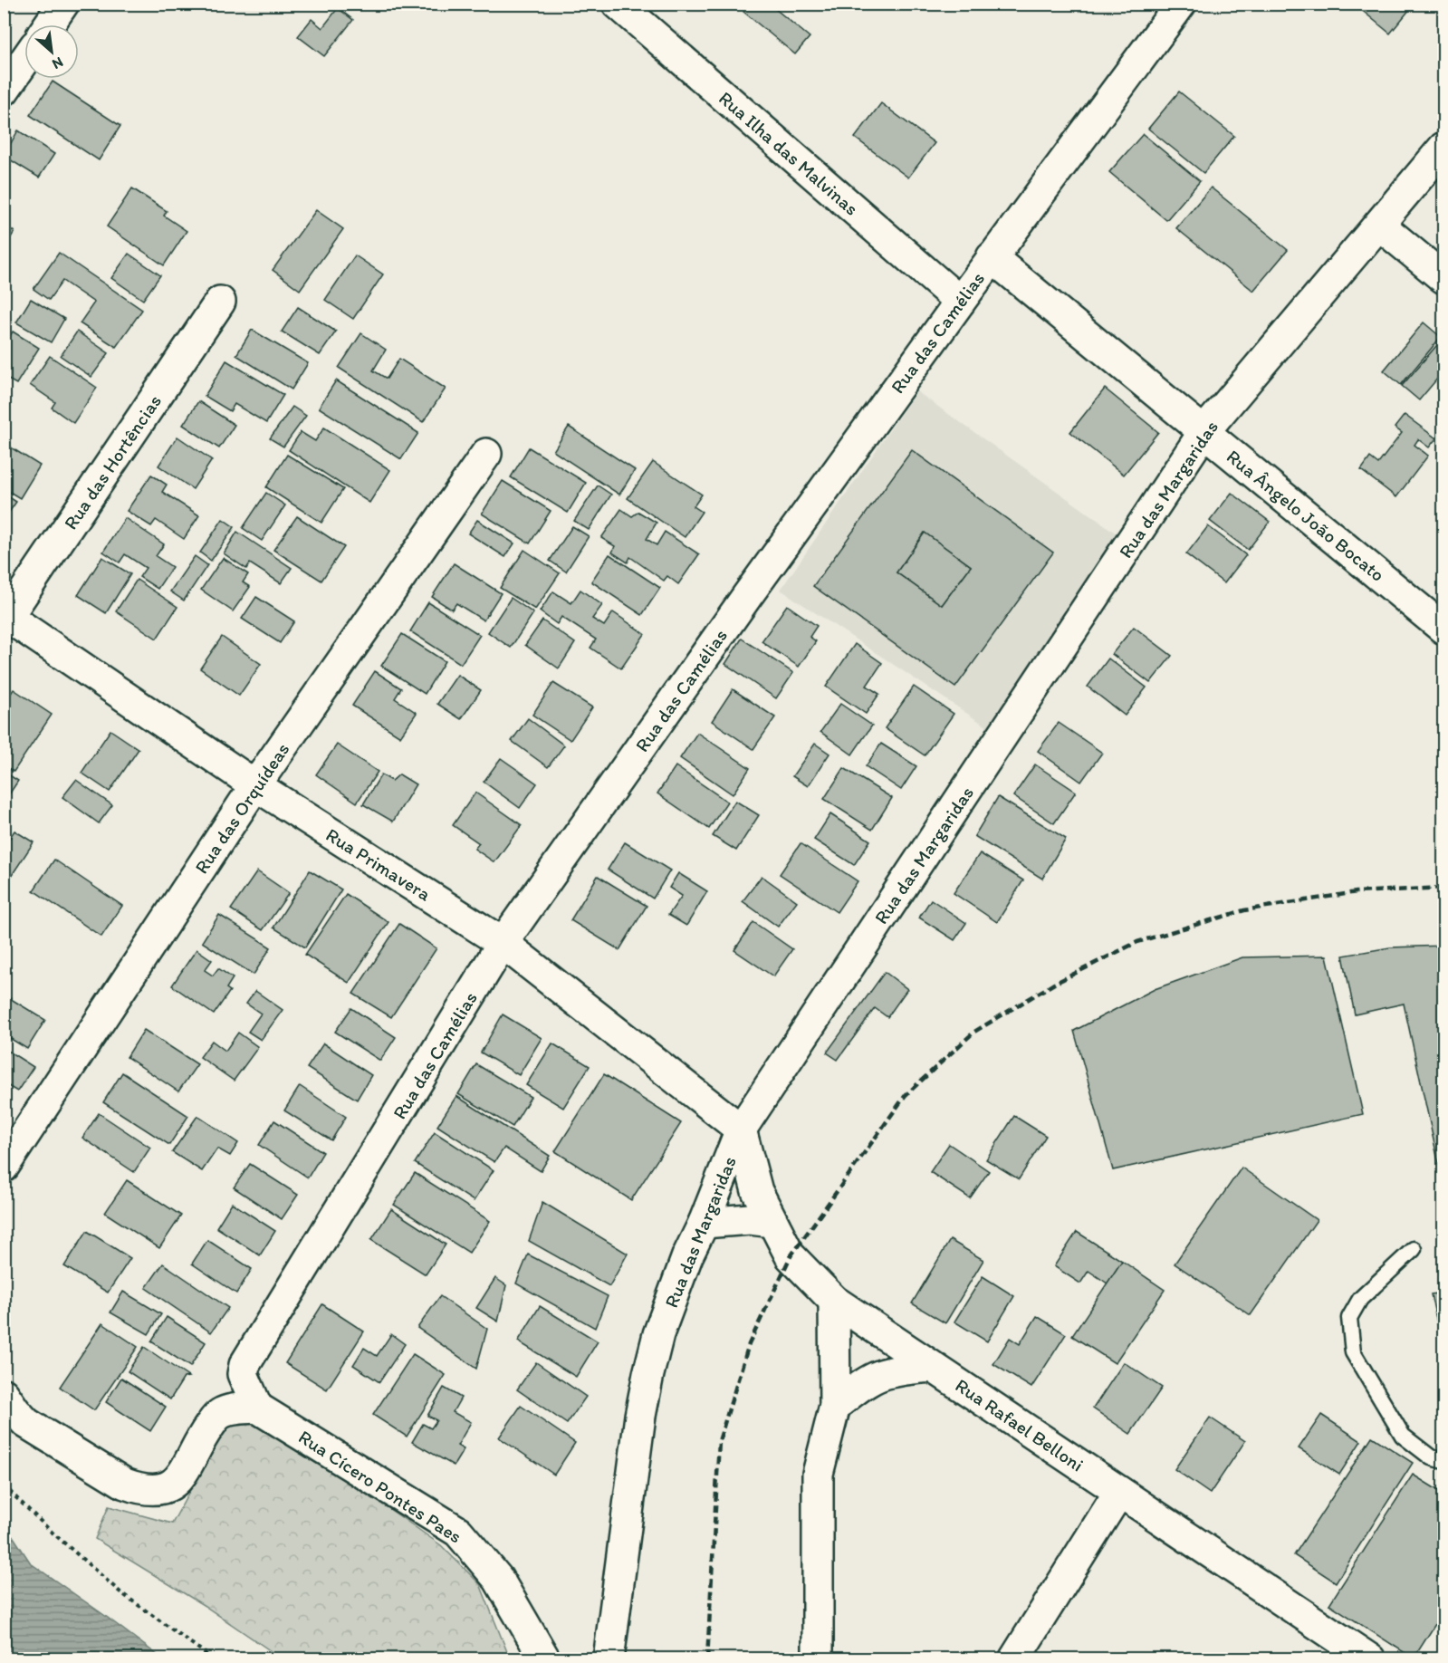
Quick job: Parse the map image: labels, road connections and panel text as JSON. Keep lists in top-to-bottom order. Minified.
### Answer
{"streets":{"street":["Rua Ilha das Malvinas","Rua das Camélias","Rua das Hortências","Rua das Margaridas","Rua Ângelo João Bocato","Rua das Orquídeas","Rua Primavera","Rua Rafael Belloni","Rua Cícero Pontes Paes"]},"crossings":[["Rua Ilha das Malvinas","Rua das Camélias"],["Rua das Camélias","Rua Ângelo João Bocato"],["Rua das Camélias","Rua Primavera"],["Rua das Camélias","Rua Cícero Pontes Paes"],["Rua das Hortências","Rua Primavera"],["Rua das Margaridas","Rua Ângelo João Bocato"],["Rua das Margaridas","Rua Primavera"],["Rua das Margaridas","Rua Rafael Belloni"],["Rua das Orquídeas","Rua Primavera"],["Rua Primavera","Rua Rafael Belloni"]],"north":"bottom right"}
